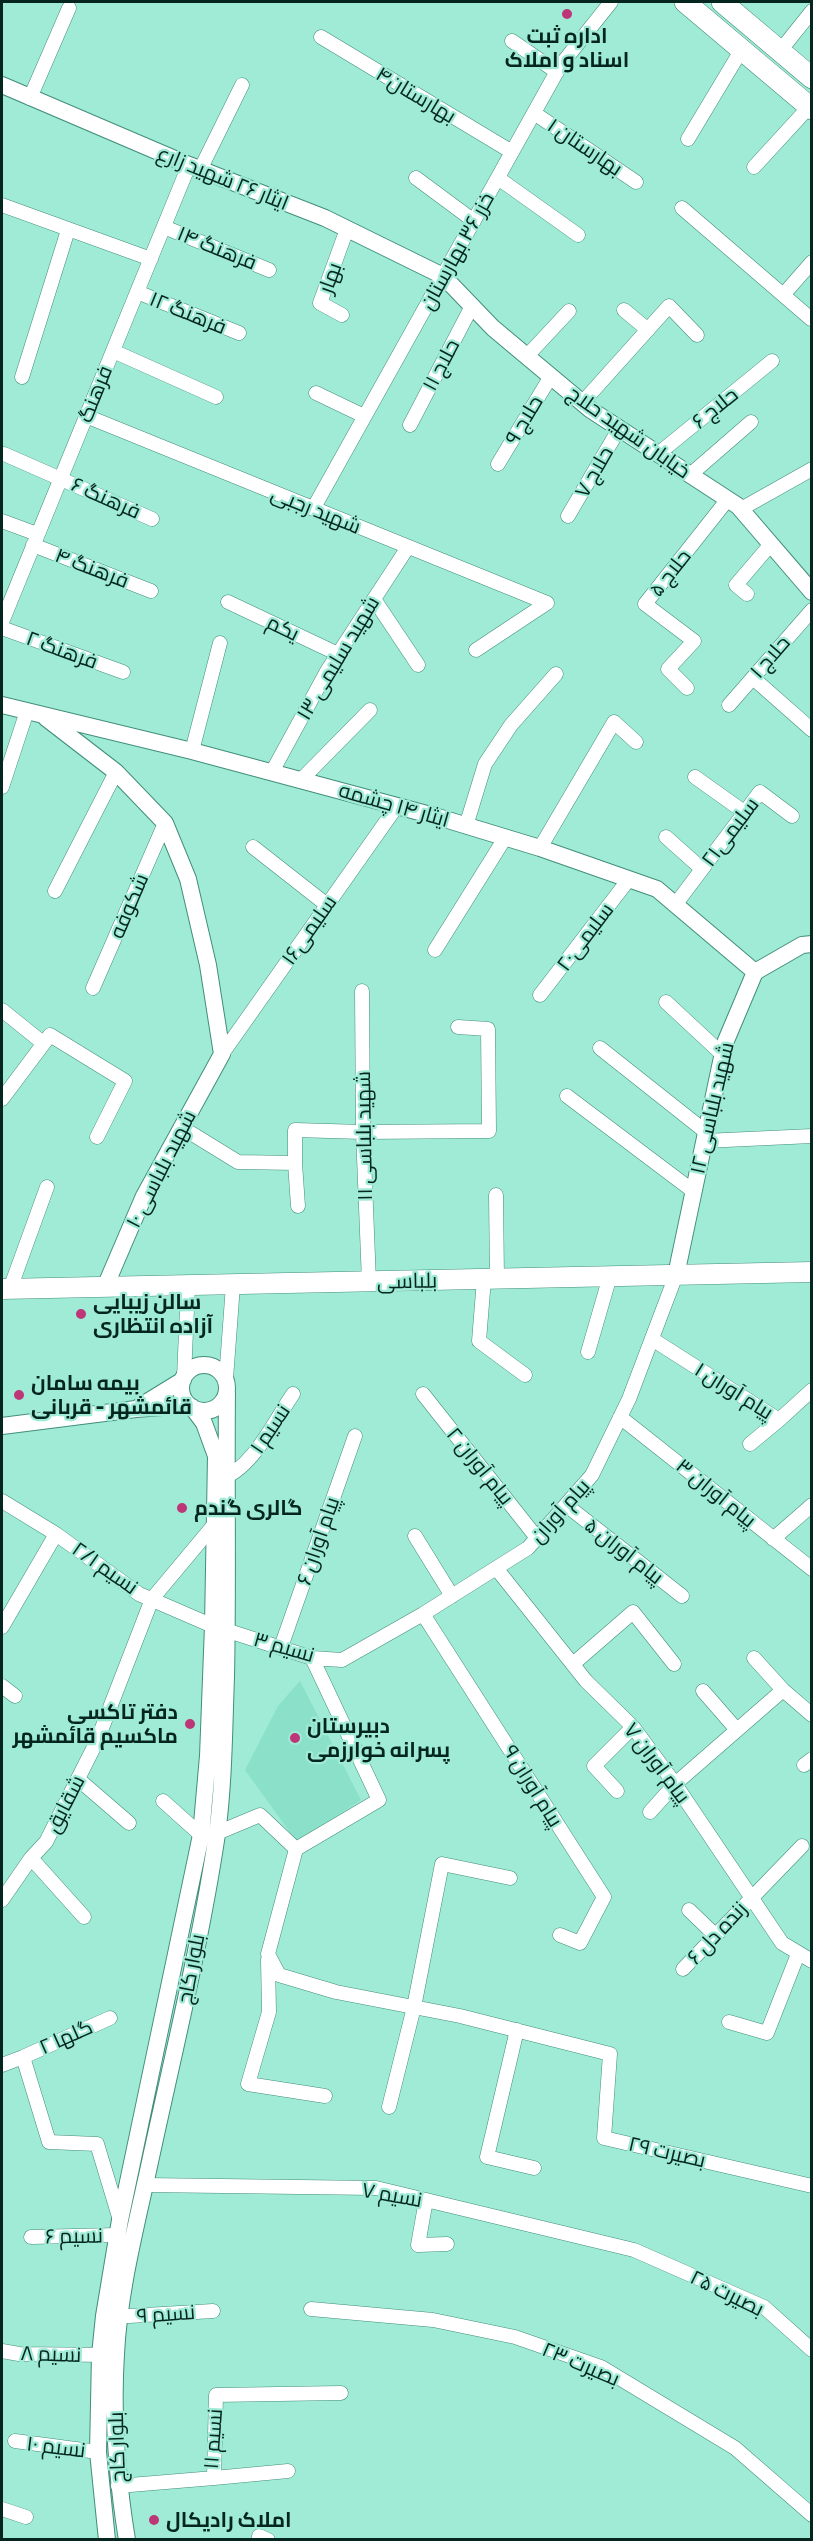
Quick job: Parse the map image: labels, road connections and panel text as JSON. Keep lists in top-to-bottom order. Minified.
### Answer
{"streets":{"main road":["بلباسی"],"street":["بهارستان۴","بهارستان ۱","ایثار ۲۶ شهید زارع","فرهنگ ۱۴","خزر ۳۶ بهارستان","بهار","فرهنگ ۱۲","حلاج ۱۱","فرهنگ","حلاج ۶","حلاج ۹","خیابان شهید حلاج","حلاج ۷","فرهنگ ۶","شهید رجبی","فرهنگ ۴","حلاج ۵","یکم","فرهنگ ۲","حلاج ۱","شهید سلیمی ۱۳","ایثار ۱۴ چشمه","سلیمی۲۱","شکوفه","سلیمی۱۶","سلیمی۲۰","شهید بلباسی ١٢","شهید بلباسی ١١","شهید بلباسی ١٠","پیام آوران ۱","نسیم ۱","پیام آوران ۲","پیام آوران ۳","پیام آوران","پیام آوران ۶","پیام آوران ۵","نسیم ۲/۱","نسیم ۳","پیام آوران ۷","پیام آوران ۹","شقایق","زنده دل ۶","بلوار کاج","گلها ۲","بصیرت ۲۹","نسیم ۷","نسیم ۶","بصیرت ۲۵","نسیم ۹","نسیم ۸","بصیرت ۲۳","نسیم ۱۱","نسیم ۱۰"]},"crossings":[["بهارستان۴","خزر ۳۶ بهارستان"],["بهارستان ۱","خزر ۳۶ بهارستان"],["ایثار ۲۶ شهید زارع","خزر ۳۶ بهارستان"],["ایثار ۲۶ شهید زارع","بهار"],["ایثار ۲۶ شهید زارع","فرهنگ"],["ایثار ۲۶ شهید زارع","خیابان شهید حلاج"],["فرهنگ ۱۴","فرهنگ"],["خزر ۳۶ بهارستان","خیابان شهید حلاج"],["خزر ۳۶ بهارستان","شهید رجبی"],["فرهنگ ۱۲","فرهنگ"],["حلاج ۱۱","خیابان شهید حلاج"],["فرهنگ","فرهنگ ۶"],["فرهنگ","شهید رجبی"],["فرهنگ","فرهنگ ۴"],["حلاج ۶","خیابان شهید حلاج"],["حلاج ۹","خیابان شهید حلاج"],["خیابان شهید حلاج","حلاج ۷"],["خیابان شهید حلاج","حلاج ۵"],["شهید رجبی","شهید سلیمی ۱۳"],["یکم","شهید سلیمی ۱۳"],["شهید سلیمی ۱۳","ایثار ۱۴ چشمه"],["ایثار ۱۴ چشمه","سلیمی۲۱"],["ایثار ۱۴ چشمه","سلیمی۱۶"],["ایثار ۱۴ چشمه","سلیمی۲۰"],["ایثار ۱۴ چشمه","شهید بلباسی ١٢"],["سلیمی۱۶","شهید بلباسی ١٠"],["شهید بلباسی ١٢","بلباسی"],["شهید بلباسی ١٢","پیام آوران"],["شهید بلباسی ١١","بلباسی"],["شهید بلباسی ١٠","بلباسی"],["بلباسی","پیام آوران"],["بلباسی","بلوار کاج"],["پیام آوران ۱","پیام آوران"],["نسیم ۱","بلوار کاج"],["پیام آوران ۲","پیام آوران"],["پیام آوران ۳","پیام آوران"],["پیام آوران","پیام آوران ۵"],["پیام آوران","نسیم ۳"],["پیام آوران","پیام آوران ۷"],["پیام آوران","پیام آوران ۹"],["پیام آوران ۶","نسیم ۳"],["نسیم ۲/۱","نسیم ۳"],["نسیم ۲/۱","شقایق"],["نسیم ۲/۱","بلوار کاج"],["نسیم ۳","بلوار کاج"],["پیام آوران ۷","زنده دل ۶"],["شقایق","بلوار کاج"],["بلوار کاج","نسیم ۷"],["بلوار کاج","نسیم ۶"],["بلوار کاج","نسیم ۹"],["بلوار کاج","نسیم ۸"],["بلوار کاج","نسیم ۱۱"],["بلوار کاج","نسیم ۱۰"],["نسیم ۷","بصیرت ۲۵"]],"places":["اداره ثبت اسناد و املاک","سالن زیبایی آزاده انتظاری","بیمه سامان قائمشهر - قربانی","گالری گندم","دفتر تاکسی ماکسیم قائمشهر","دبیرستان پسرانه خوارزمی","املاک رادیکال"]}
